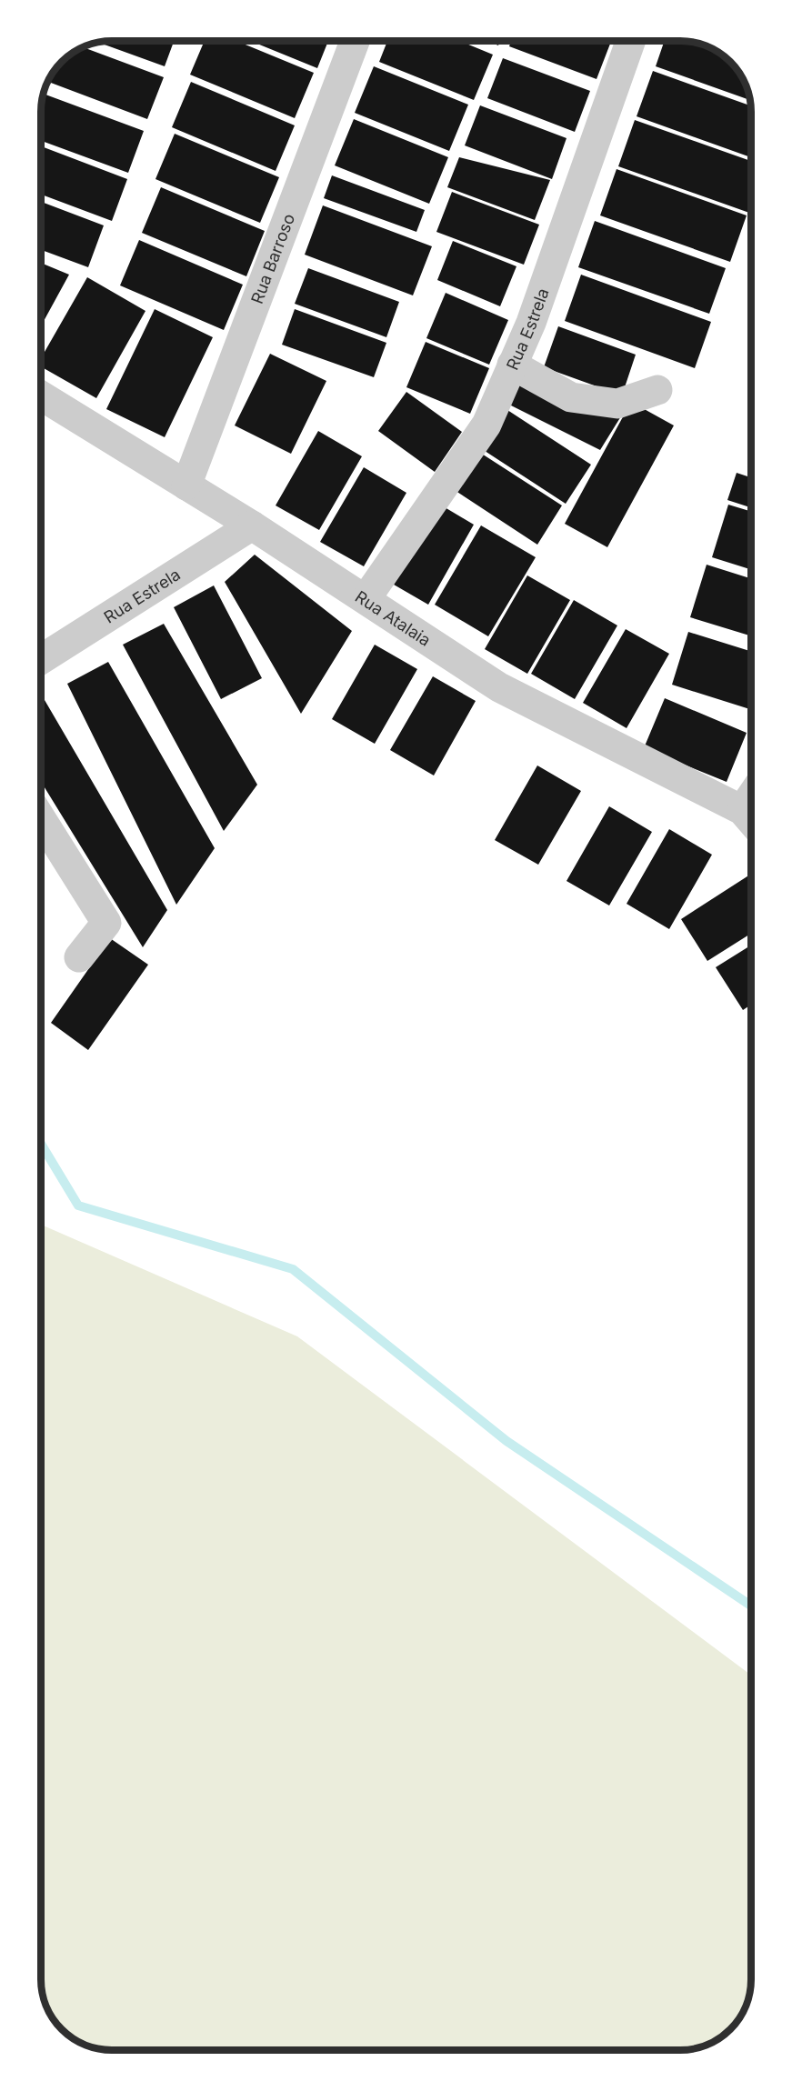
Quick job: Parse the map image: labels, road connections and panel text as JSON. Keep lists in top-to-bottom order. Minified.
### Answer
{"streets":{"street":["Rua Barroso","Rua Estrela","Rua Atalaia"]},"crossings":[["Rua Barroso","Rua Atalaia"],["Rua Estrela","Rua Atalaia"]]}
